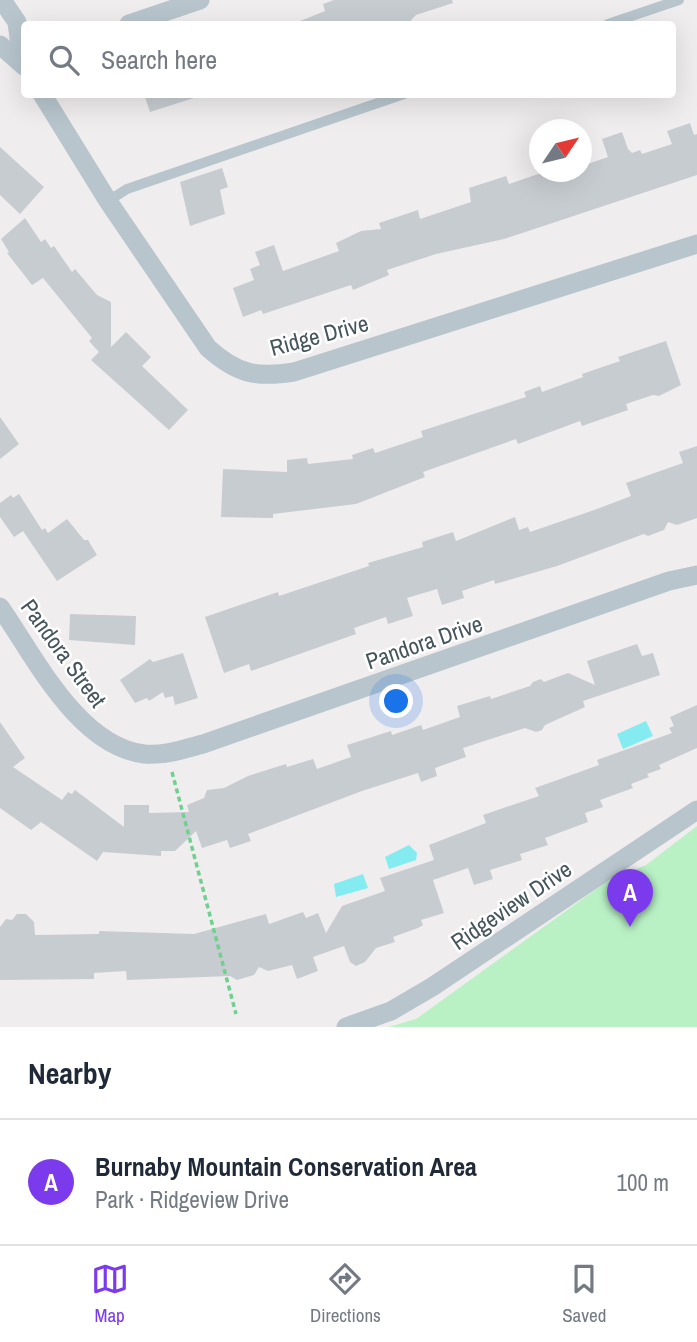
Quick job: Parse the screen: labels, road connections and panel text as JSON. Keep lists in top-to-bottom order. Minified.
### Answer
{"streets":{"street":["Ridge Drive","Pandora Drive","Pandora Street","Ridgeview Drive"]},"crossings":[["Pandora Drive","Pandora Street"]],"north":"top right","page":{"search":"Search here","pins":"A","heading":"Nearby","list":[{"mark":"A","name":"Burnaby Mountain Conservation Area","note":"Park · Ridgeview Drive","value":"100 m"}],"nav":["Map","Directions","Saved"]}}
